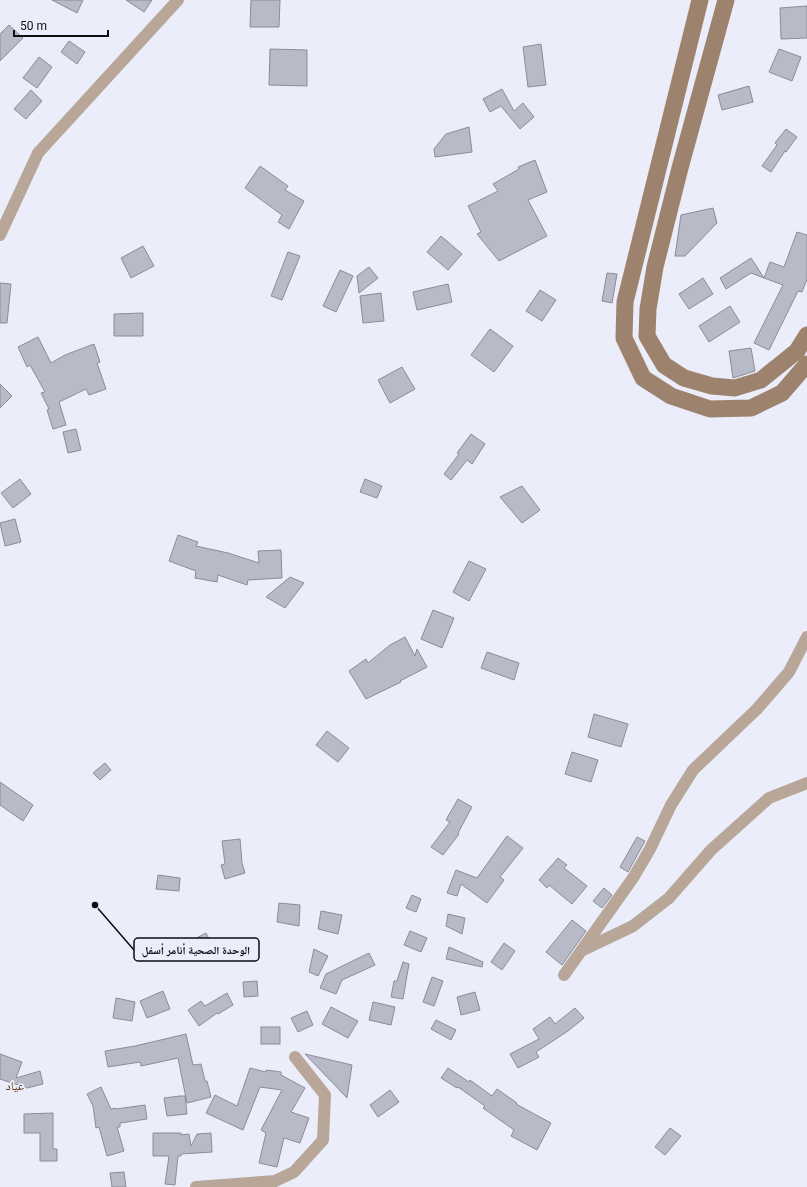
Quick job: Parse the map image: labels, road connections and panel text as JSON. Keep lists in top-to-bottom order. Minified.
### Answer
{"districts":["عياد"],"places":["الوحدة الصحية أنامر أسفل"],"scale_bar":"50 m"}
